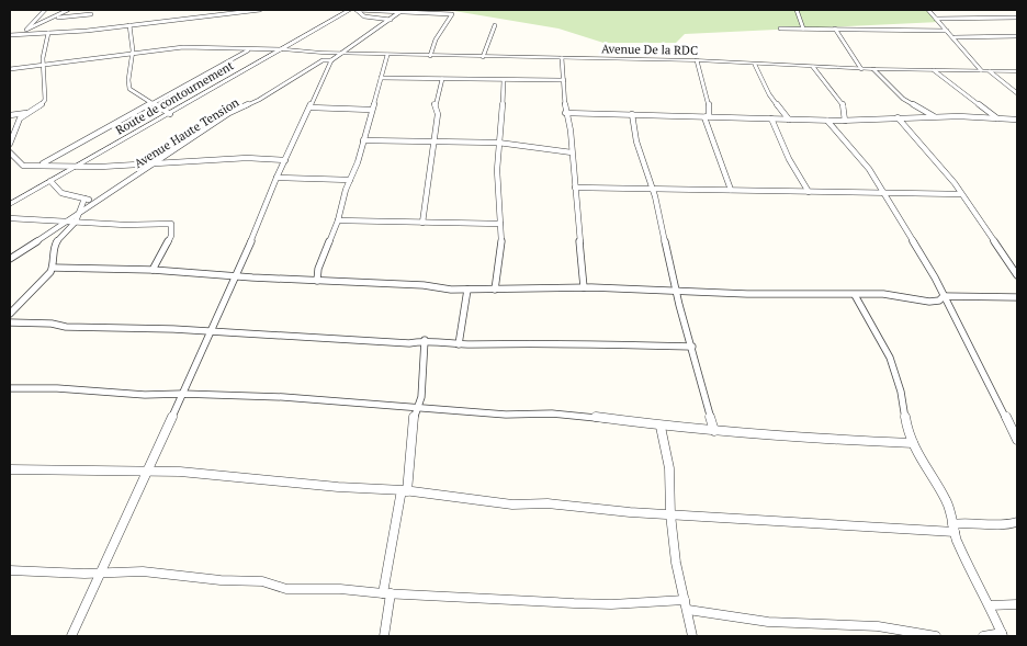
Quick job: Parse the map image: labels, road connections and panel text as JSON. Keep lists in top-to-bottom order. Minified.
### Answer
{"streets":{"street":["Avenue De la RDC","Route de contournement","Avenue Haute Tension"]},"crossings":[["Avenue De la RDC","Route de contournement"],["Avenue De la RDC","Avenue Haute Tension"]]}
